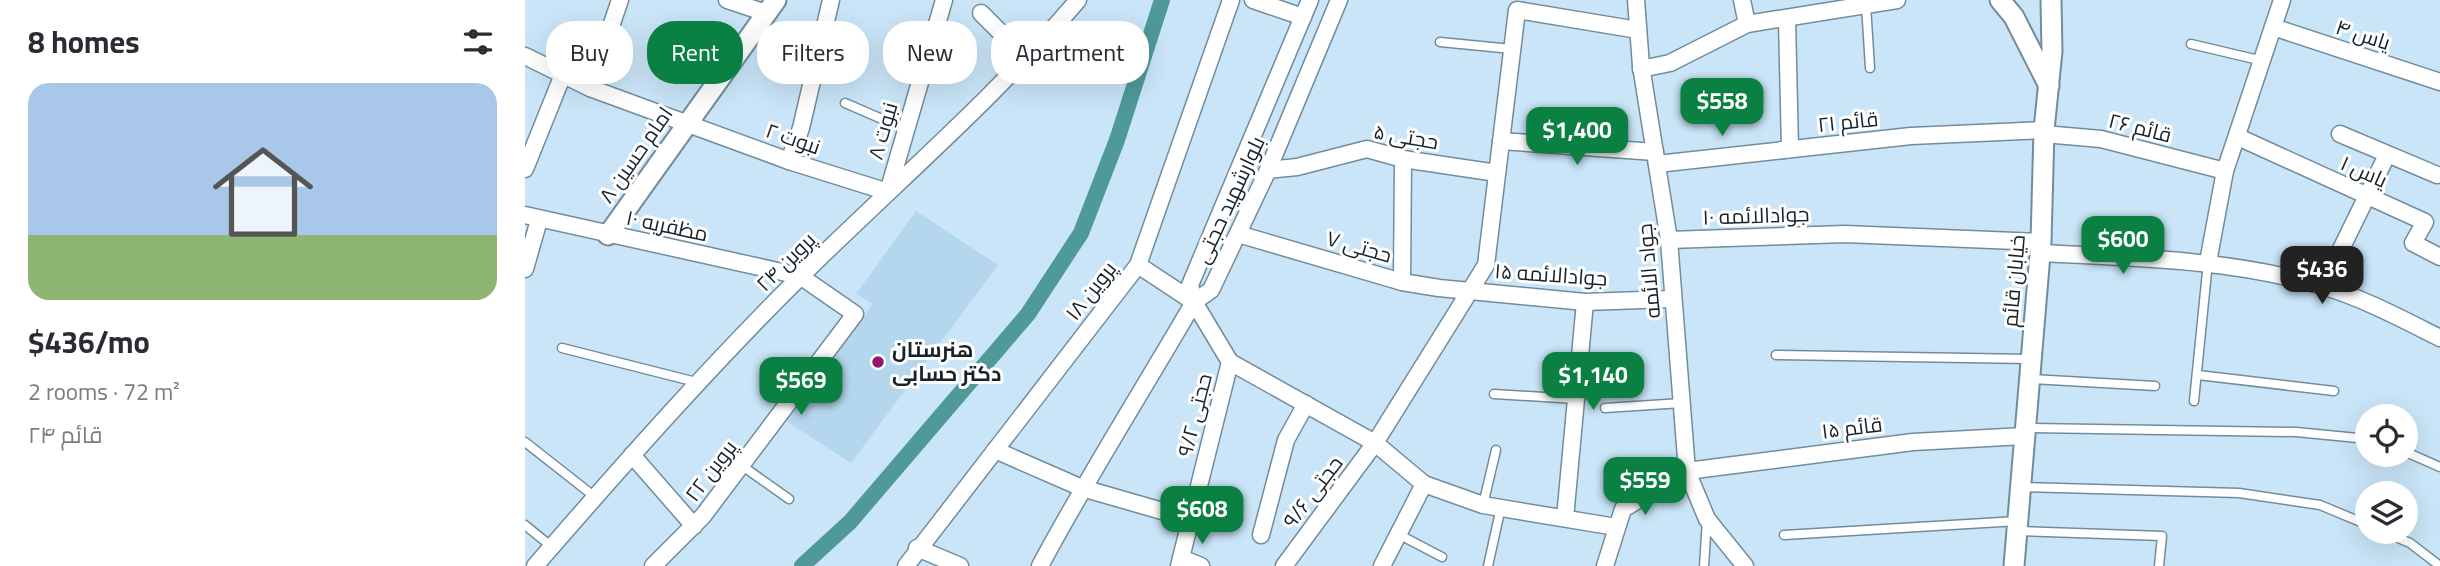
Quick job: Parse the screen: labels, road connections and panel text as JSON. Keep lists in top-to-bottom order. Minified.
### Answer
{"streets":{"street":["یاس ۴","قائم ۲۱","قائم ۲۶","نبوت ۸","حجتی ۵","نبوت ۲","امام حسین ۸","یاس ۱","بلوارشهید حجتی","جوادالائمه ۱۰","مظفریه ۱۰","حجتی ۷","پروین ۲۴","جواد الائمه","جوادالائمه ۱۵","خیابان قائم","پروین ۱۸","حجتی ۹/۲","قائم ۱۵","پروین ۲۲","حجتی ۹/۶"]},"crossings":[["قائم ۲۱","قائم ۲۶"],["قائم ۲۱","جواد الائمه"],["قائم ۲۱","خیابان قائم"],["قائم ۲۱","حجتی ۹/۶"],["قائم ۲۶","خیابان قائم"],["نبوت ۸","نبوت ۲"],["نبوت ۸","پروین ۲۴"],["حجتی ۵","بلوارشهید حجتی"],["حجتی ۵","حجتی ۹/۶"],["نبوت ۲","امام حسین ۸"],["نبوت ۲","پروین ۲۴"],["امام حسین ۸","مظفریه ۱۰"],["بلوارشهید حجتی","حجتی ۷"],["جوادالائمه ۱۰","جواد الائمه"],["جوادالائمه ۱۰","خیابان قائم"],["مظفریه ۱۰","پروین ۲۴"],["مظفریه ۱۰","پروین ۲۲"],["حجتی ۷","جوادالائمه ۱۵"],["حجتی ۷","حجتی ۹/۶"],["پروین ۲۴","پروین ۲۲"],["جواد الائمه","جوادالائمه ۱۵"],["جواد الائمه","قائم ۱۵"],["جوادالائمه ۱۵","حجتی ۹/۶"],["خیابان قائم","قائم ۱۵"]],"places":["هنرستان دکتر حسابی"],"page":{"heading":"8 homes","chip":["Buy","Rent","Filters","New","Apartment"],"price":["$558","$1,400","$600","$436","$1,140","$569","$559","$608"],"list":[{"name":"$436/mo","note":"2 rooms · 72 m² · قائم ۲۴"}]}}
